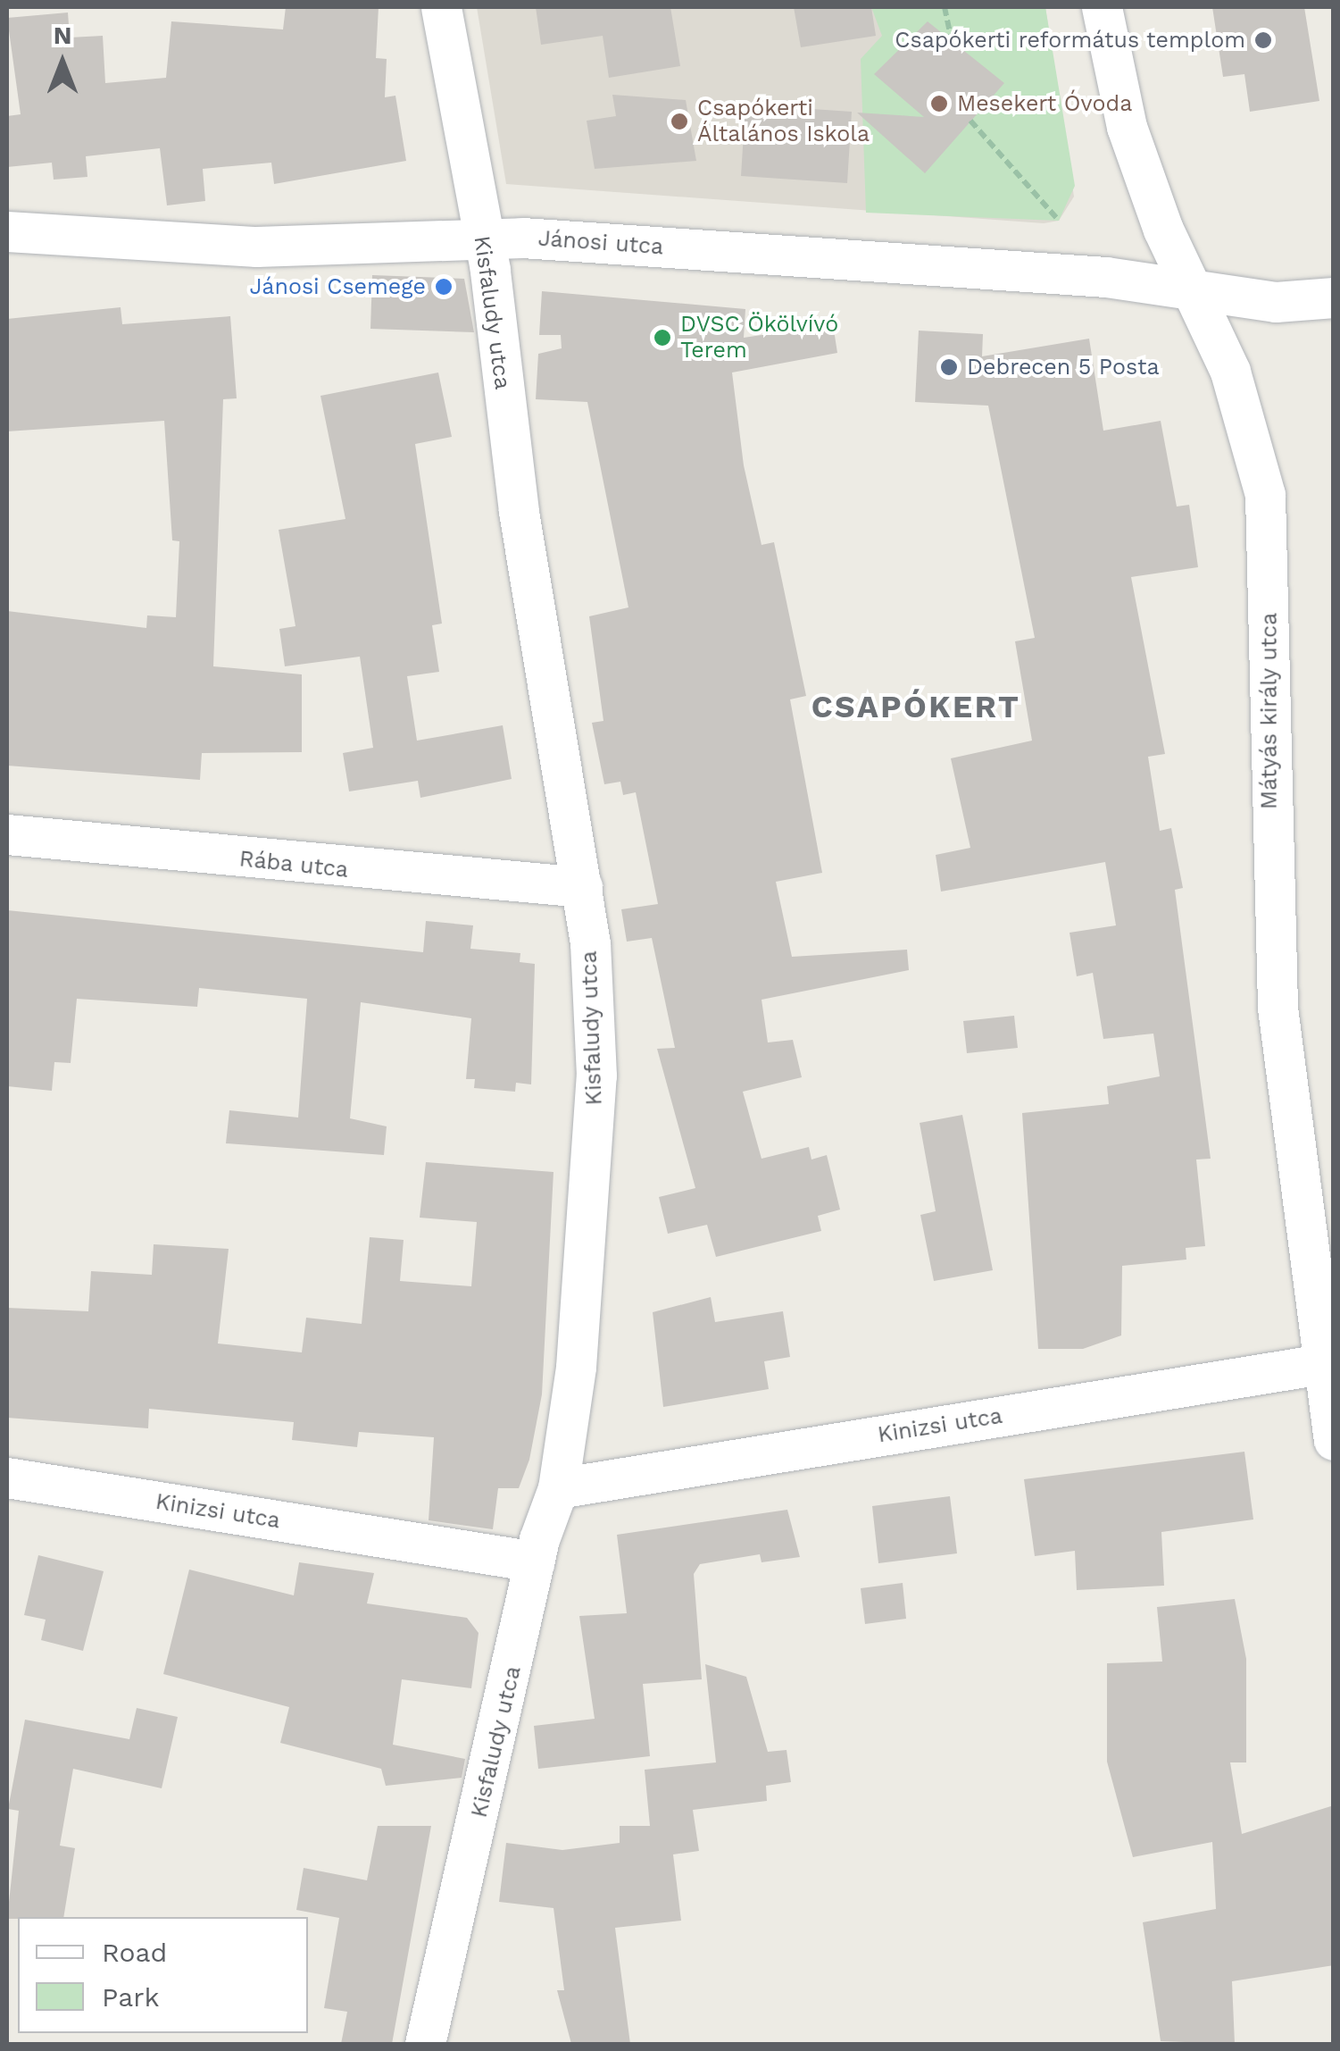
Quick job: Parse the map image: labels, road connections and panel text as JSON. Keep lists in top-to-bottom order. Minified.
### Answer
{"streets":{"street":["Jánosi utca","Kisfaludy utca","Mátyás király utca","Rába utca","Kinizsi utca"]},"crossings":[["Jánosi utca","Kisfaludy utca"],["Jánosi utca","Mátyás király utca"],["Kisfaludy utca","Rába utca"],["Kisfaludy utca","Kinizsi utca"],["Mátyás király utca","Kinizsi utca"]],"districts":["CSAPÓKERT"],"places":["Csapókerti református templom","Mesekert Óvoda","Csapókerti Általános Iskola","Jánosi Csemege","DVSC Ökölvívó Terem","Debrecen 5 Posta"],"legend":["Road","Park"],"north":"top"}
